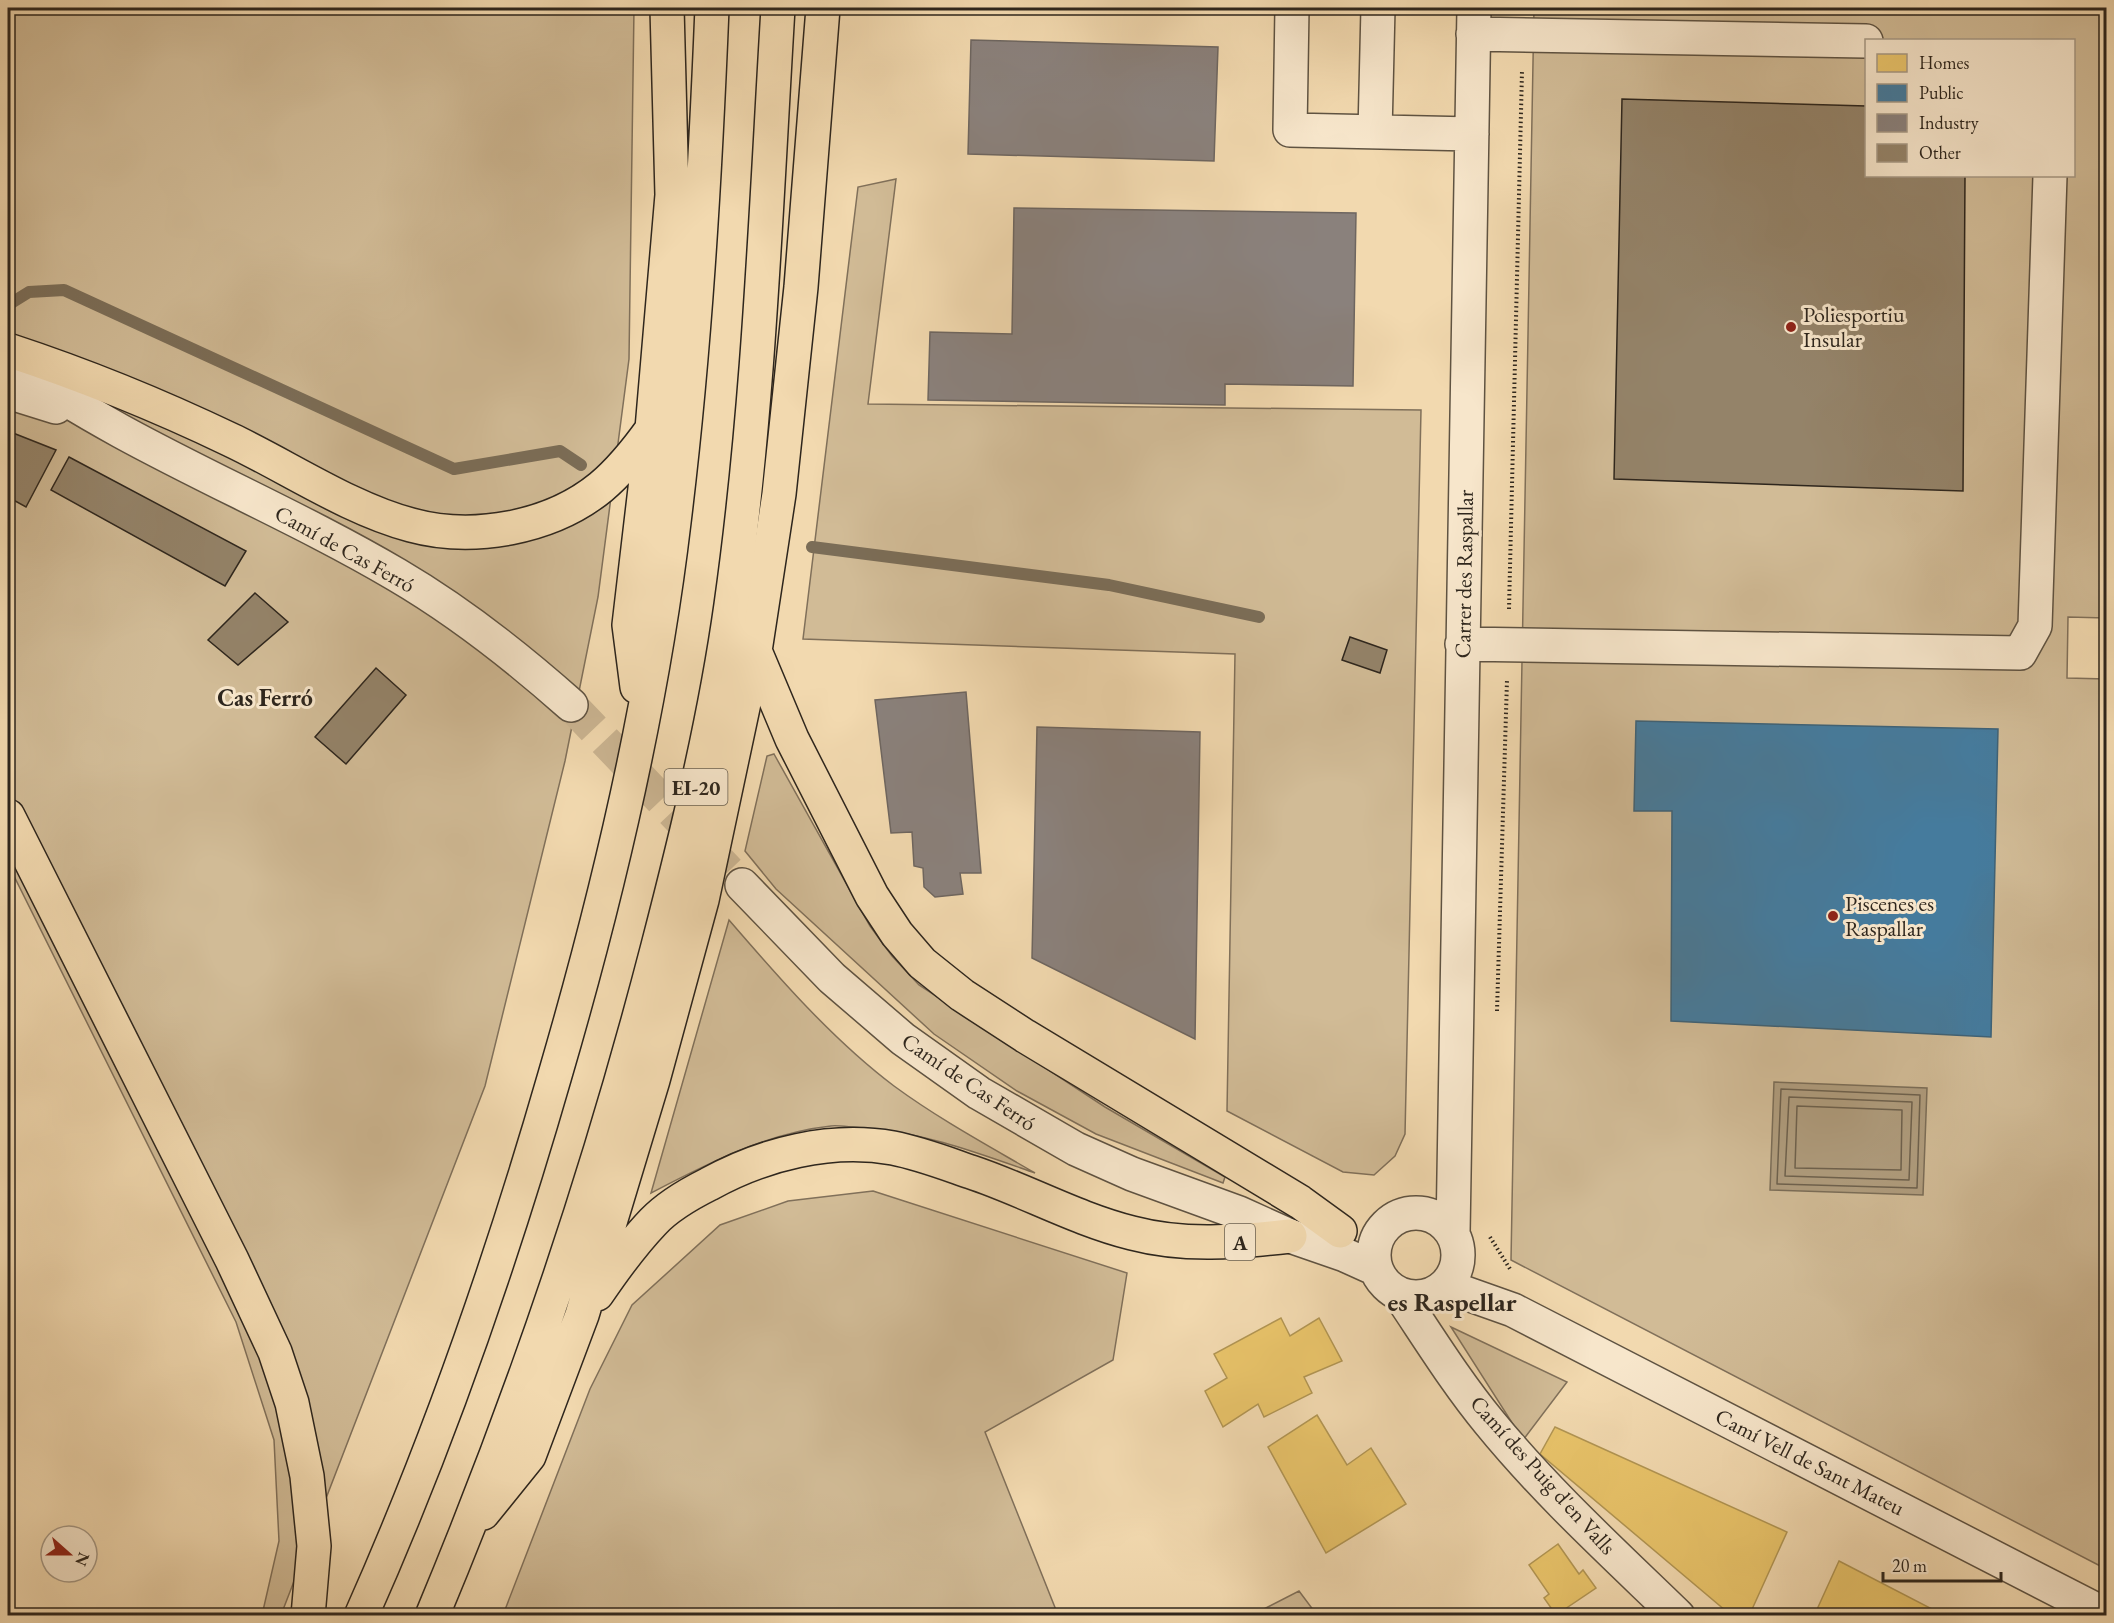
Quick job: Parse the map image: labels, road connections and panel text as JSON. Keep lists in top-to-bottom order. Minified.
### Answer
{"streets":{"main road":["EI-20","A"],"street":["Camí de Cas Ferró","Carrer des Raspallar","Camí Vell de Sant Mateu","Camí des Puig d'en Valls"]},"crossings":[["Camí de Cas Ferró","Carrer des Raspallar"],["Camí de Cas Ferró","A"],["Camí de Cas Ferró","Camí Vell de Sant Mateu"],["Camí de Cas Ferró","Camí des Puig d'en Valls"],["Carrer des Raspallar","Camí Vell de Sant Mateu"],["Carrer des Raspallar","Camí des Puig d'en Valls"],["Camí Vell de Sant Mateu","Camí des Puig d'en Valls"]],"districts":["Cas Ferró","es Raspellar"],"places":["Poliesportiu Insular","Piscenes es Raspallar"],"legend":["Homes","Public","Industry","Other"],"scale_bar":"20 m","north":"right"}
